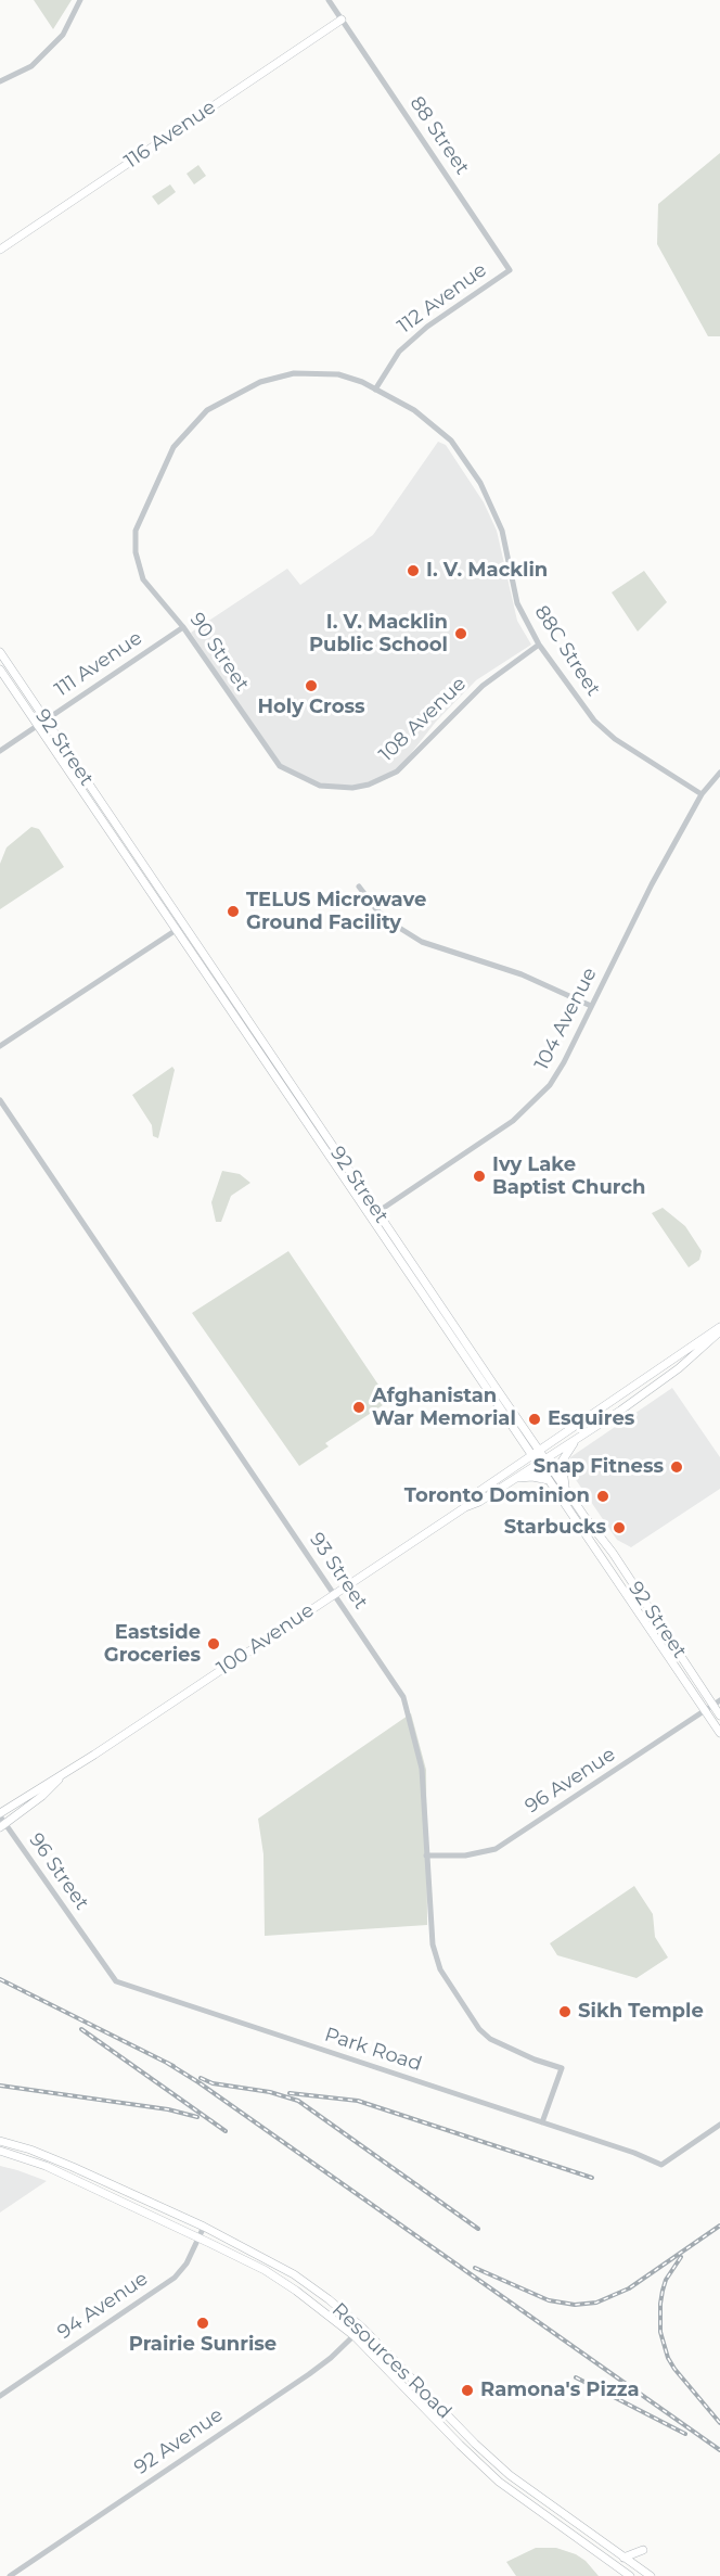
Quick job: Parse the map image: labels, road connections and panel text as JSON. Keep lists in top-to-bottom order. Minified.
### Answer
{"streets":{"main road":["116 Avenue","92 Street","100 Avenue","Resources Road"],"street":["88 Street","112 Avenue","88C Street","90 Street","111 Avenue","108 Avenue","104 Avenue","93 Street","96 Avenue","96 Street","Park Road","94 Avenue","92 Avenue"]},"crossings":[["116 Avenue","88 Street"],["88 Street","112 Avenue"],["112 Avenue","88C Street"],["88C Street","90 Street"],["88C Street","108 Avenue"],["88C Street","104 Avenue"],["90 Street","111 Avenue"],["90 Street","108 Avenue"],["111 Avenue","92 Street"],["92 Street","104 Avenue"],["92 Street","100 Avenue"],["92 Street","96 Avenue"],["93 Street","100 Avenue"],["93 Street","96 Avenue"],["93 Street","Park Road"],["100 Avenue","96 Street"],["96 Street","Park Road"],["94 Avenue","Resources Road"],["Resources Road","92 Avenue"]],"places":["I. V. Macklin","I. V. Macklin Public School","Holy Cross","TELUS Microwave Ground Facility","Ivy Lake Baptist Church","Afghanistan War Memorial","Esquires","Snap Fitness","Toronto Dominion","Starbucks","Eastside Groceries","Sikh Temple","Prairie Sunrise","Ramona's Pizza"]}
